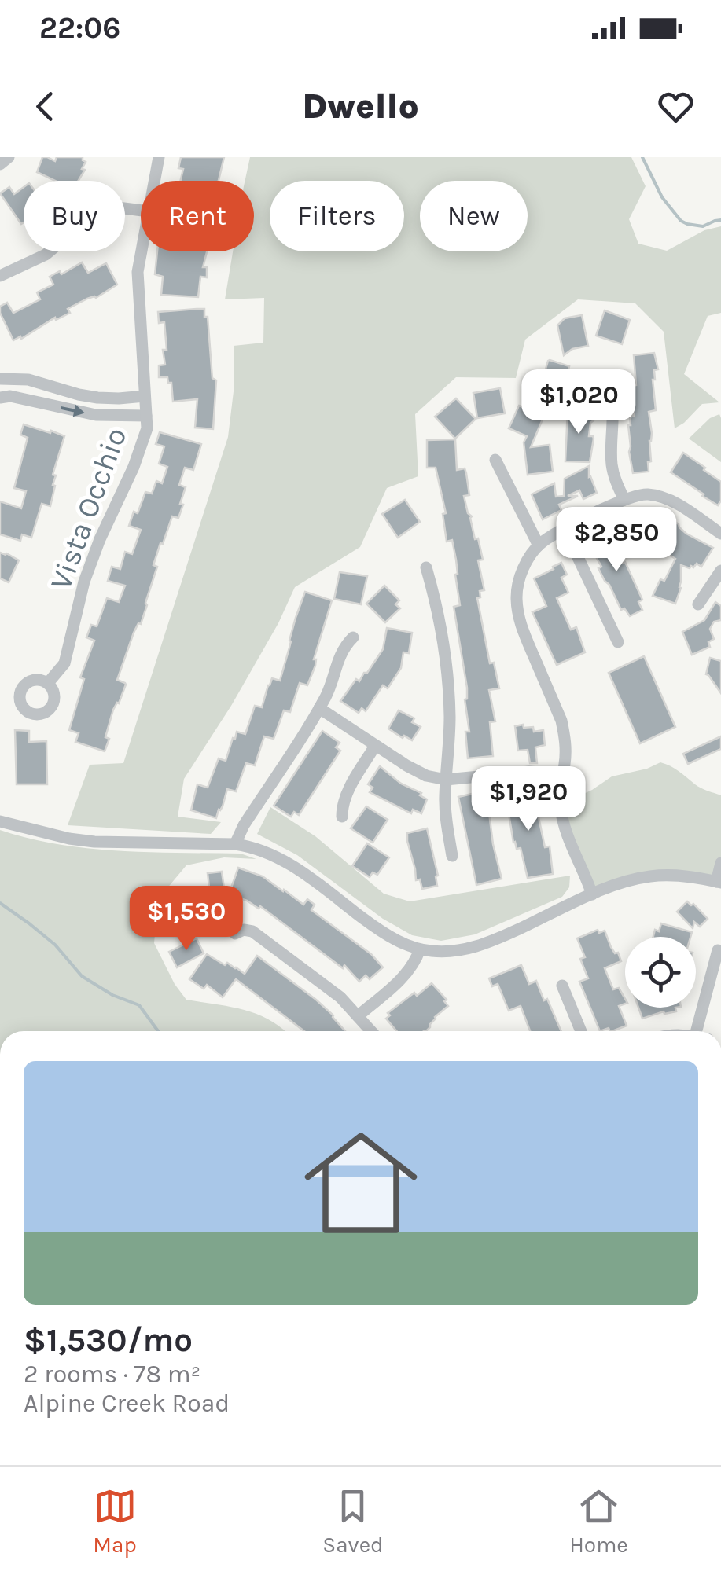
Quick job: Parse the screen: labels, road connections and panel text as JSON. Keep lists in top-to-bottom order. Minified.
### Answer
{"streets":{"street":["Vista Occhio"]},"page":{"status":"22:06","header":"Dwello","chip":["Buy","Rent","Filters","New"],"price":["$1,020","$2,850","$1,920","$1,530"],"list":[{"name":"$1,530/mo","note":"2 rooms · 78 m² · Alpine Creek Road"}],"tabs":["Map","Saved","Home"]}}
